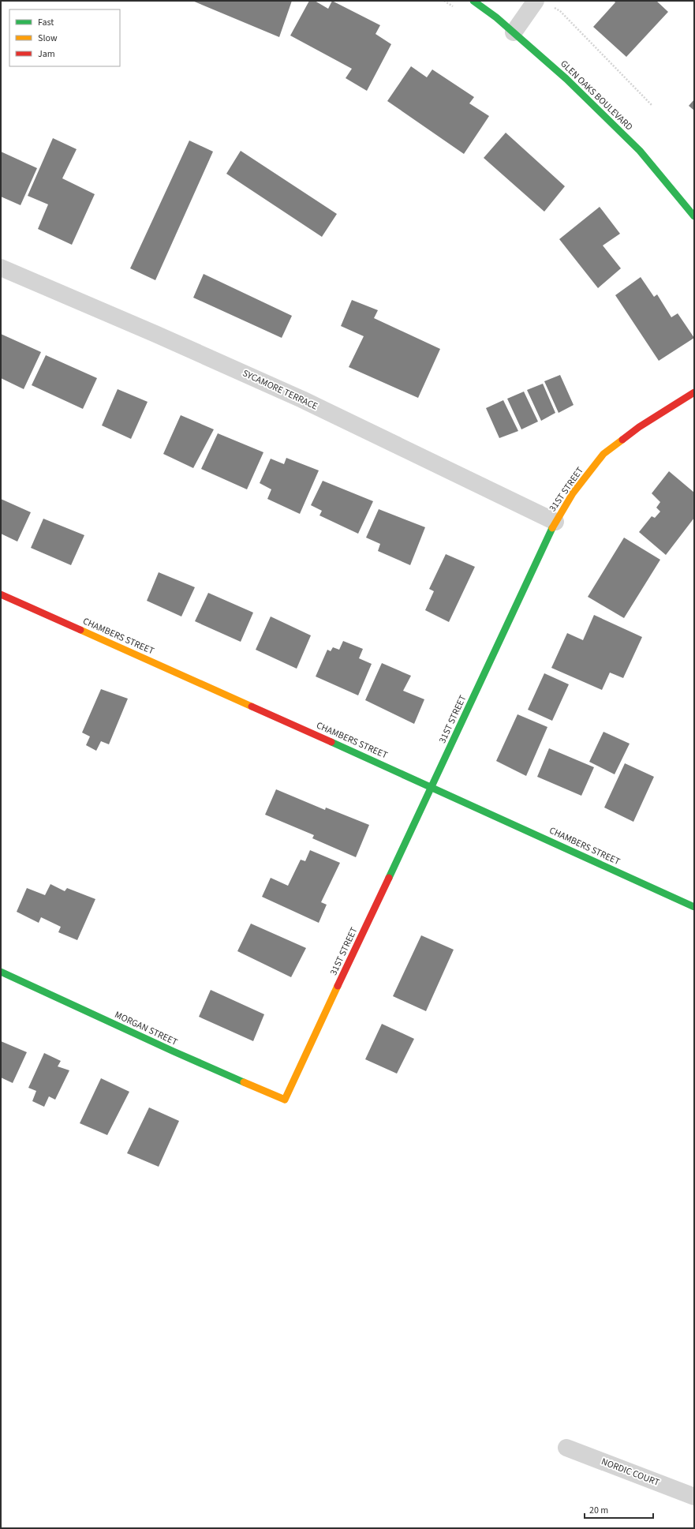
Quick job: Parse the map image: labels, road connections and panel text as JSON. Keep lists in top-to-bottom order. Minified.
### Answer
{"streets":{"street":["GLEN OAKS BOULEVARD","SYCAMORE TERRACE","31ST STREET","CHAMBERS STREET","MORGAN STREET","NORDIC COURT"]},"crossings":[["SYCAMORE TERRACE","31ST STREET"],["31ST STREET","CHAMBERS STREET"],["31ST STREET","MORGAN STREET"]],"legend":["Fast","Slow","Jam"],"scale_bar":"20 m"}
